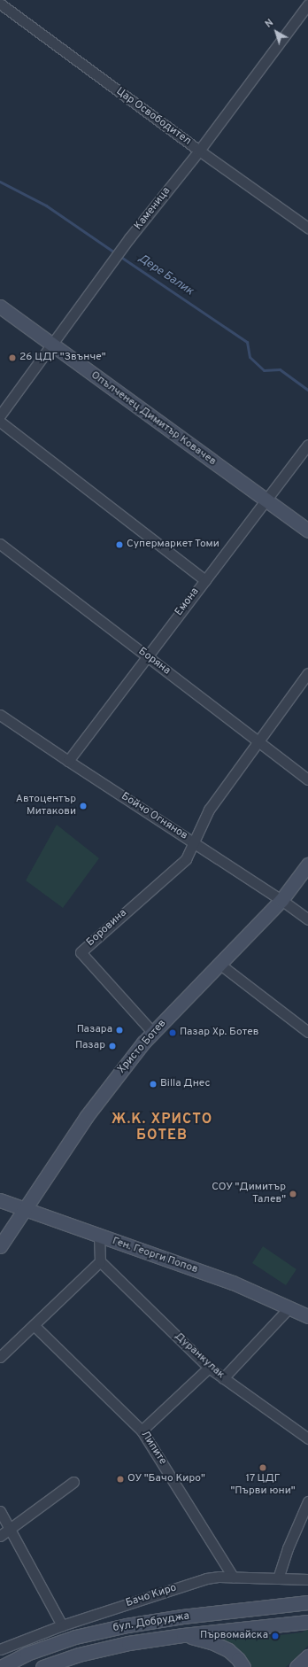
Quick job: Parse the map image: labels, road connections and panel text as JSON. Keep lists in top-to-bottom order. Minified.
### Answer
{"streets":{"street":["Цар Освободител","Каменица","Опълченец Димитър Ковачев","Емона","Боряна","Бойчо Огнянов","Боровина","Христо Ботев","Ген. Георги Попов","Дуранкулак","Липите","Бачо Киро","бул. Добруджа"]},"crossings":[["Цар Освободител","Каменица"],["Каменица","Опълченец Димитър Ковачев"],["Опълченец Димитър Ковачев","Емона"],["Емона","Боряна"],["Емона","Бойчо Огнянов"],["Бойчо Огнянов","Боровина"],["Бойчо Огнянов","Христо Ботев"],["Боровина","Христо Ботев"],["Христо Ботев","Ген. Георги Попов"],["Липите","Бачо Киро"]],"districts":["Ж.К. ХРИСТО БОТЕВ"],"water":["Дере Балик"],"places":["26 ЦДГ \"Звънче\"","Супермаркет Томи","Автоцентър Митакови","Пазара","Пазар Хр. Ботев","Пазар","Billa Днес","СОУ \"Димитър Талев\"","17 ЦДГ \"Първи юни\"","ОУ \"Бачо Киро\"","Първомайска"],"north":"top left"}
